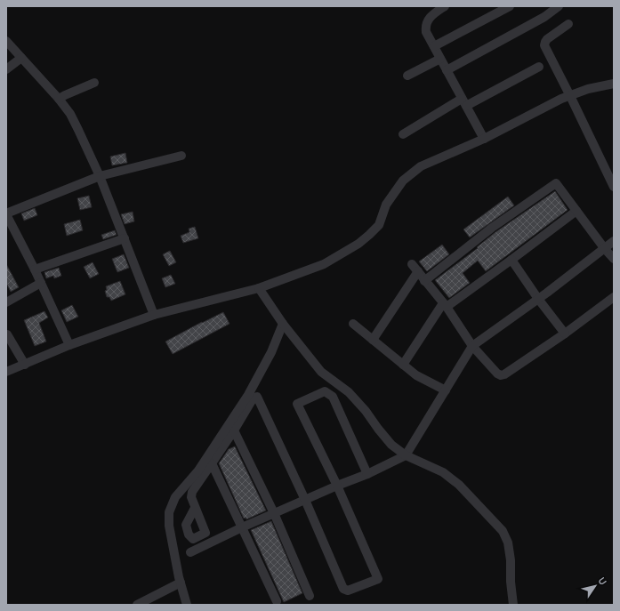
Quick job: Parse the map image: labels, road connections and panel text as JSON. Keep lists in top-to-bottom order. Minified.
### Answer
{"north":"top right"}
